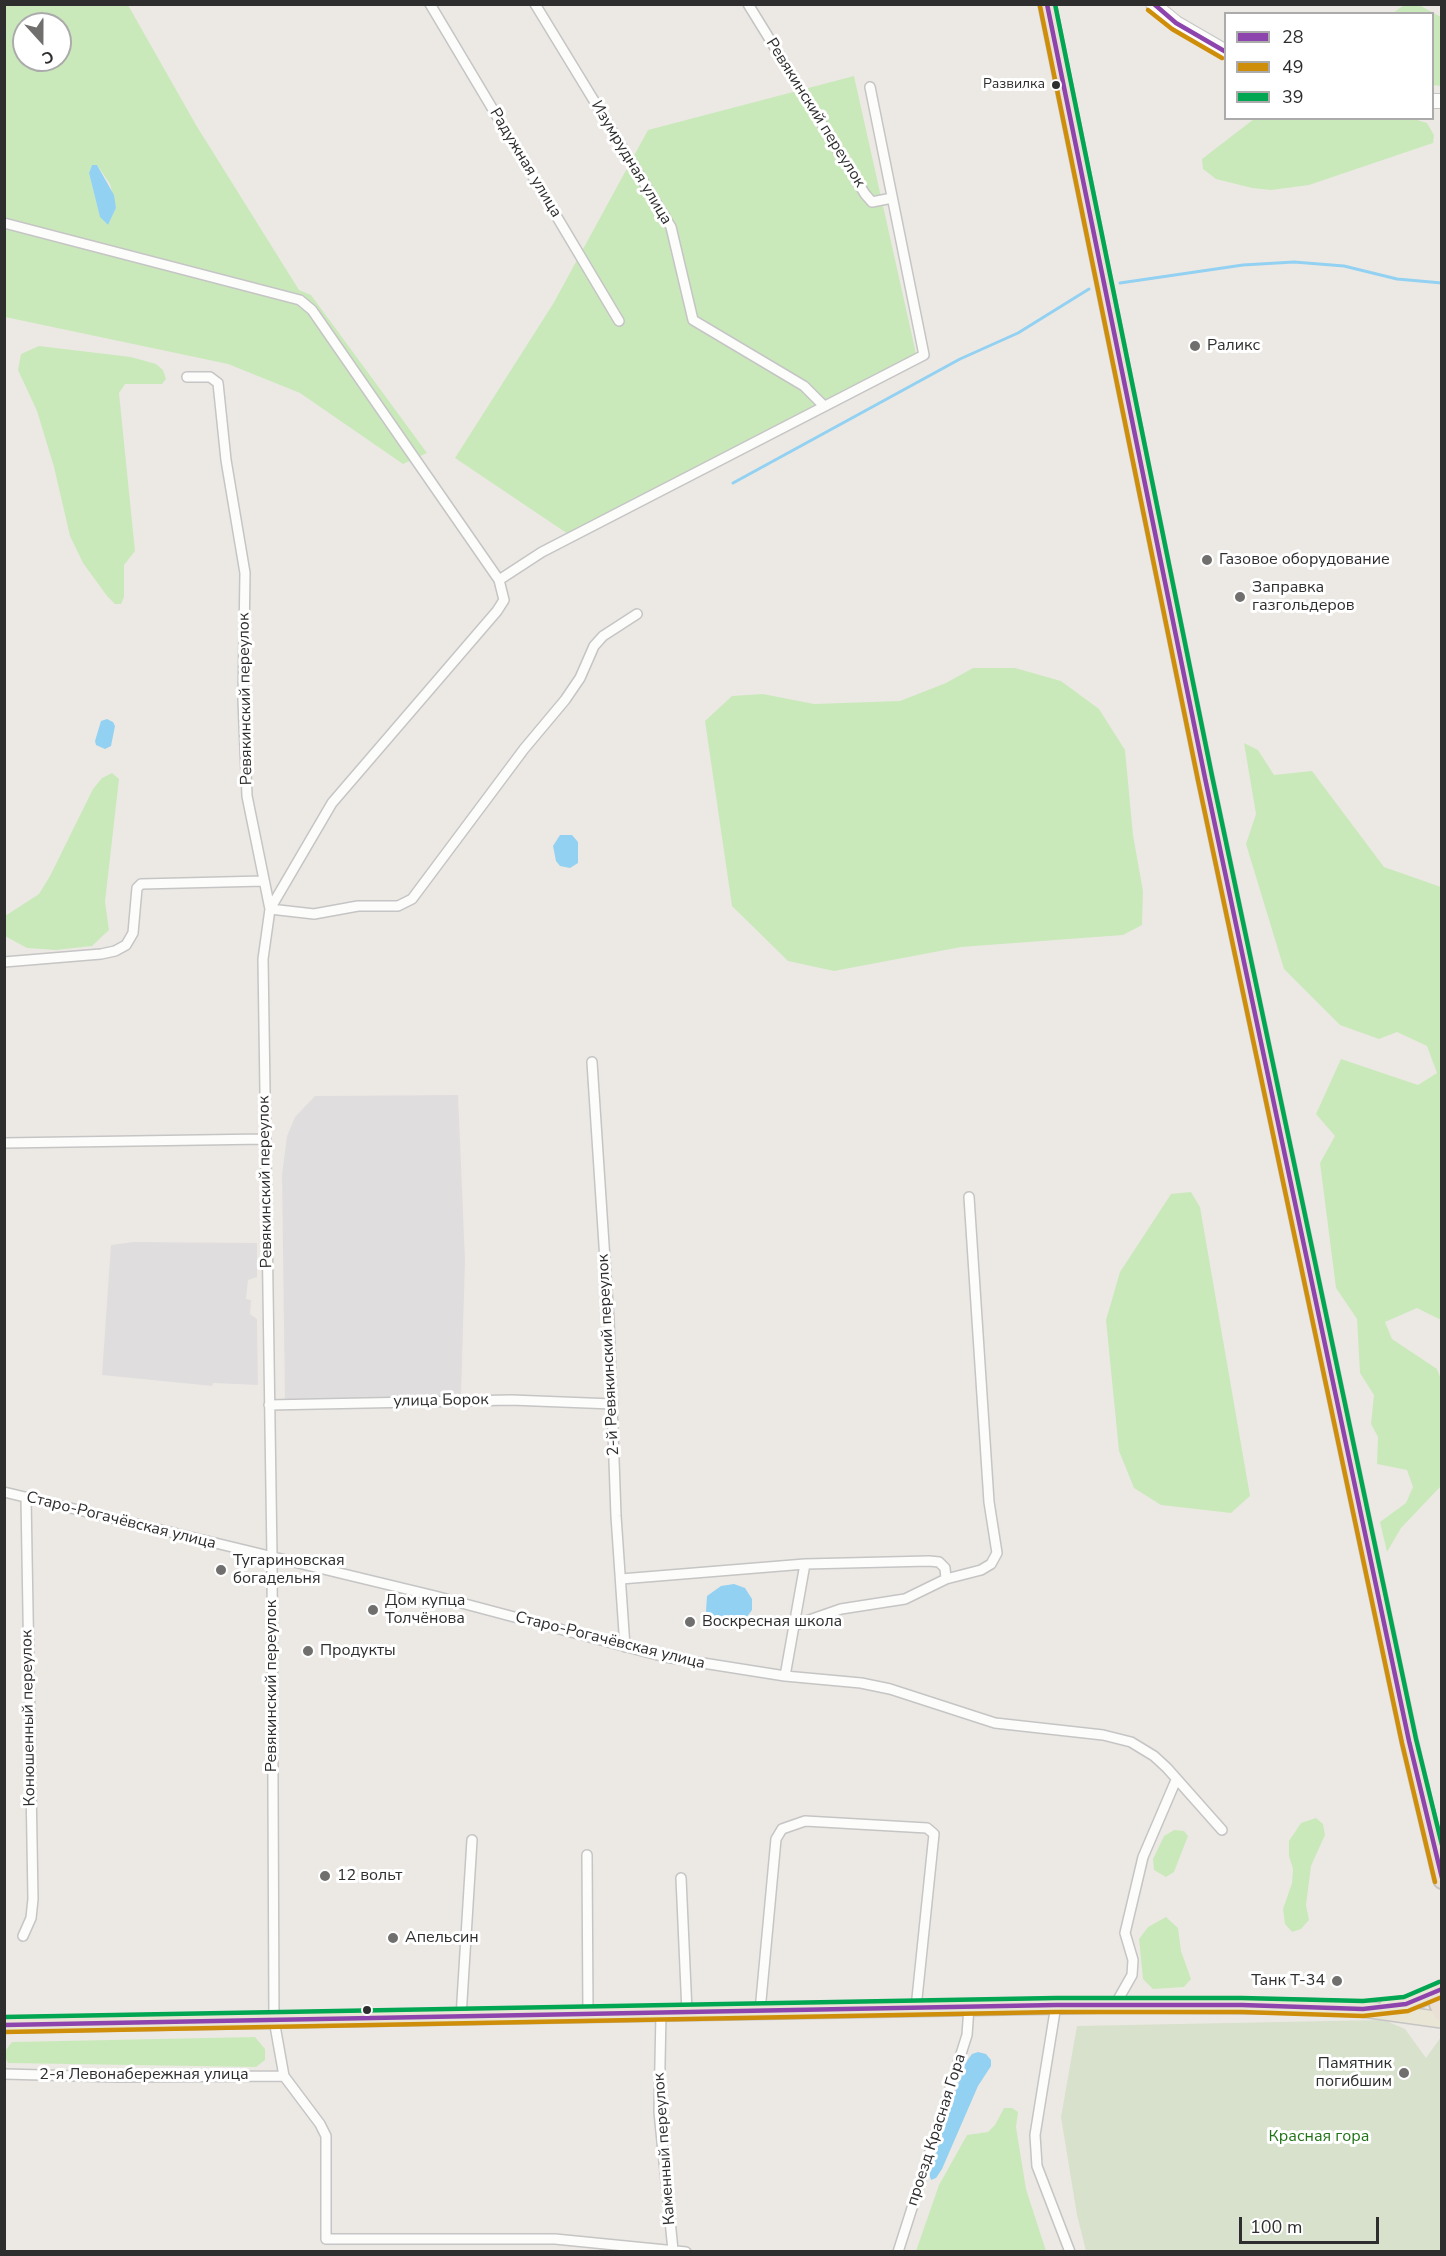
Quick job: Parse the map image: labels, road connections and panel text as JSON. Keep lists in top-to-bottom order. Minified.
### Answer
{"streets":{"street":["Ревякинский переулок","Радужная улица","Изумрудная улица","2-й Ревякинский переулок","улица Борок","Старо-Рогачёвская улица","Конюшенный переулок","2-я Левонабережная улица","проезд Красная Гора","Каменный переулок"]},"crossings":[["Ревякинский переулок","улица Борок"],["Ревякинский переулок","Старо-Рогачёвская улица"],["Ревякинский переулок","2-я Левонабережная улица"],["2-й Ревякинский переулок","улица Борок"],["2-й Ревякинский переулок","Старо-Рогачёвская улица"],["Старо-Рогачёвская улица","Конюшенный переулок"]],"parks":["Красная гора"],"places":["Развилка","Раликс","Газовое оборудование","Заправка газгольдеров","Тугариновская богадельня","Дом купца Толчёнова","Воскресная школа","Продукты","12 вольт","Апельсин","Танк Т-34","Памятник погибшим"],"lines":["transit line 28","transit line 39","transit line 49"],"legend":["28","49","39"],"scale_bar":"100 m","north":"bottom"}
